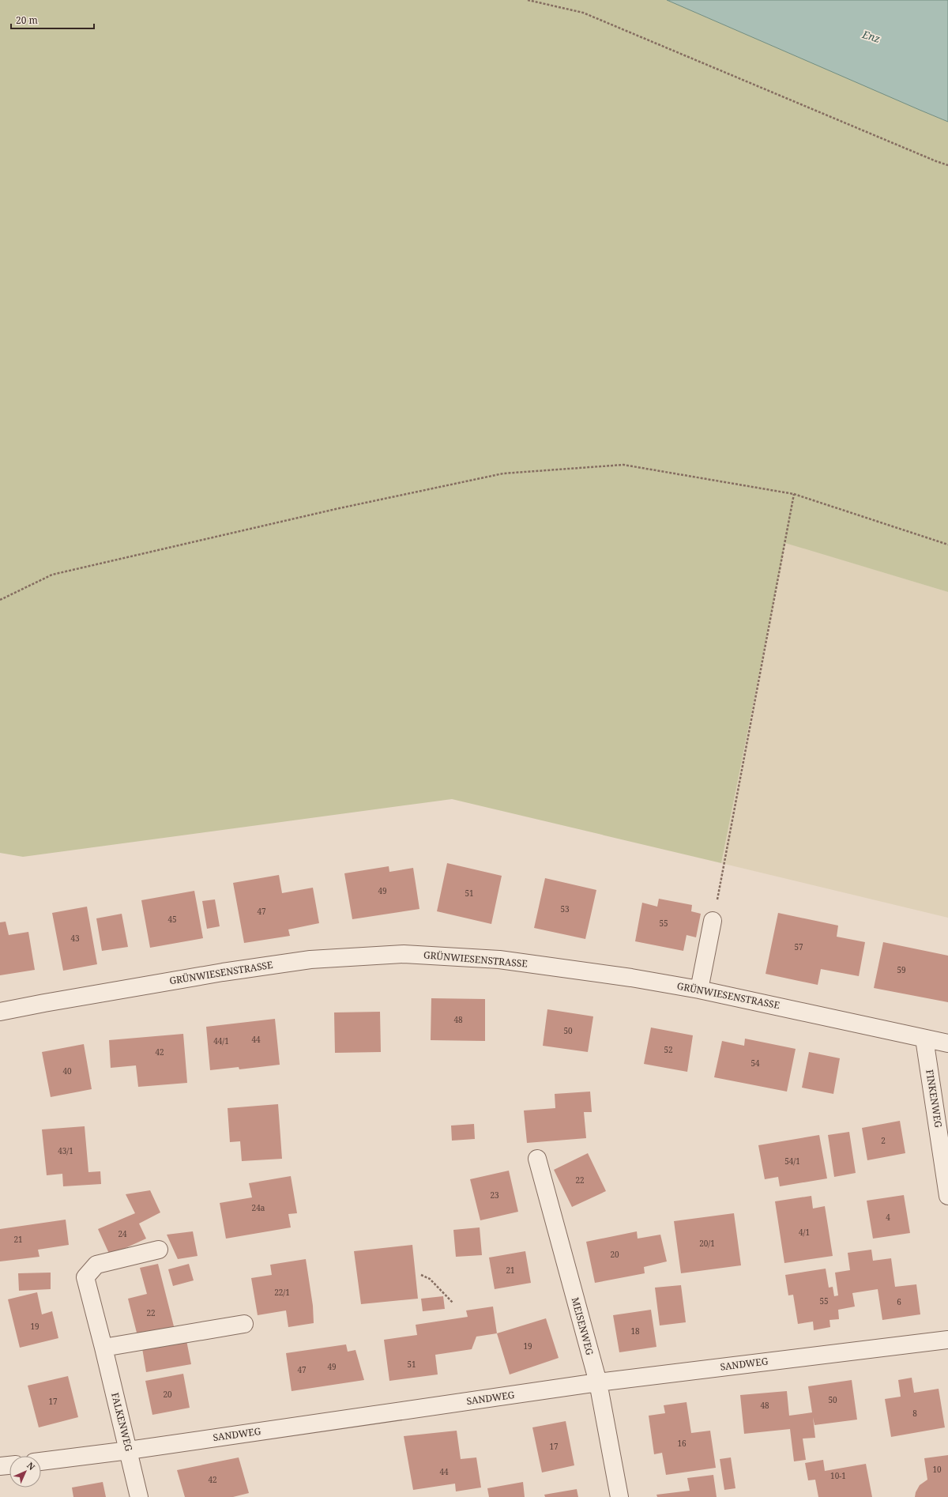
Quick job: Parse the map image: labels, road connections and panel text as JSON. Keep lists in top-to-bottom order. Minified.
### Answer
{"streets":{"street":["GRÜNWIESENSTRASSE","FINKENWEG","MEISENWEG","SANDWEG","FALKENWEG"]},"crossings":[["GRÜNWIESENSTRASSE","FINKENWEG"],["MEISENWEG","SANDWEG"],["SANDWEG","FALKENWEG"]],"water":["Enz"],"house_numbers":["49","51","53","47","45","55","43","57","59","48","50","44","44/1","52","42","54","40","2","43/1","54/1","22","23","24a","4","4/1","24","21","20/1","20","21","22/1","55","6","22","19","18","19","51","49","47","20","50","17","48","8","16","17","10","44","10-1","42"],"scale_bar":"20 m","north":"top right"}
